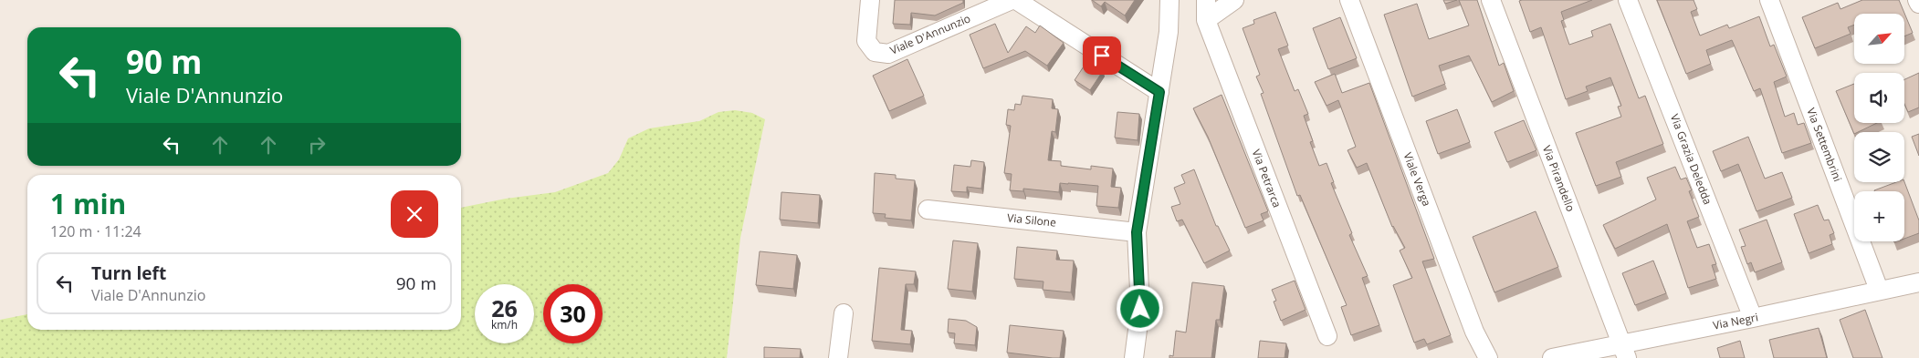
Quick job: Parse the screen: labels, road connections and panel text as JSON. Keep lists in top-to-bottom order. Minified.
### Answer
{"streets":{"street":["Viale D'Annunzio","Via Settembrini","Via Grazia Deledda","Via Petrarca","Via Pirandello","Viale Verga","Via Silone","Via Negri"]},"crossings":[["Via Settembrini","Via Negri"],["Via Grazia Deledda","Via Negri"],["Via Pirandello","Via Negri"]],"north":"top right","page":{"map_buttons":"+","turn":["90 m","Viale D'Annunzio"],"heading":["1 min","120 m · 11:24"],"list":[{"name":"Turn left","note":"Viale D'Annunzio","value":"90 m"}],"speed":"26 km/h","limit":"30"}}
